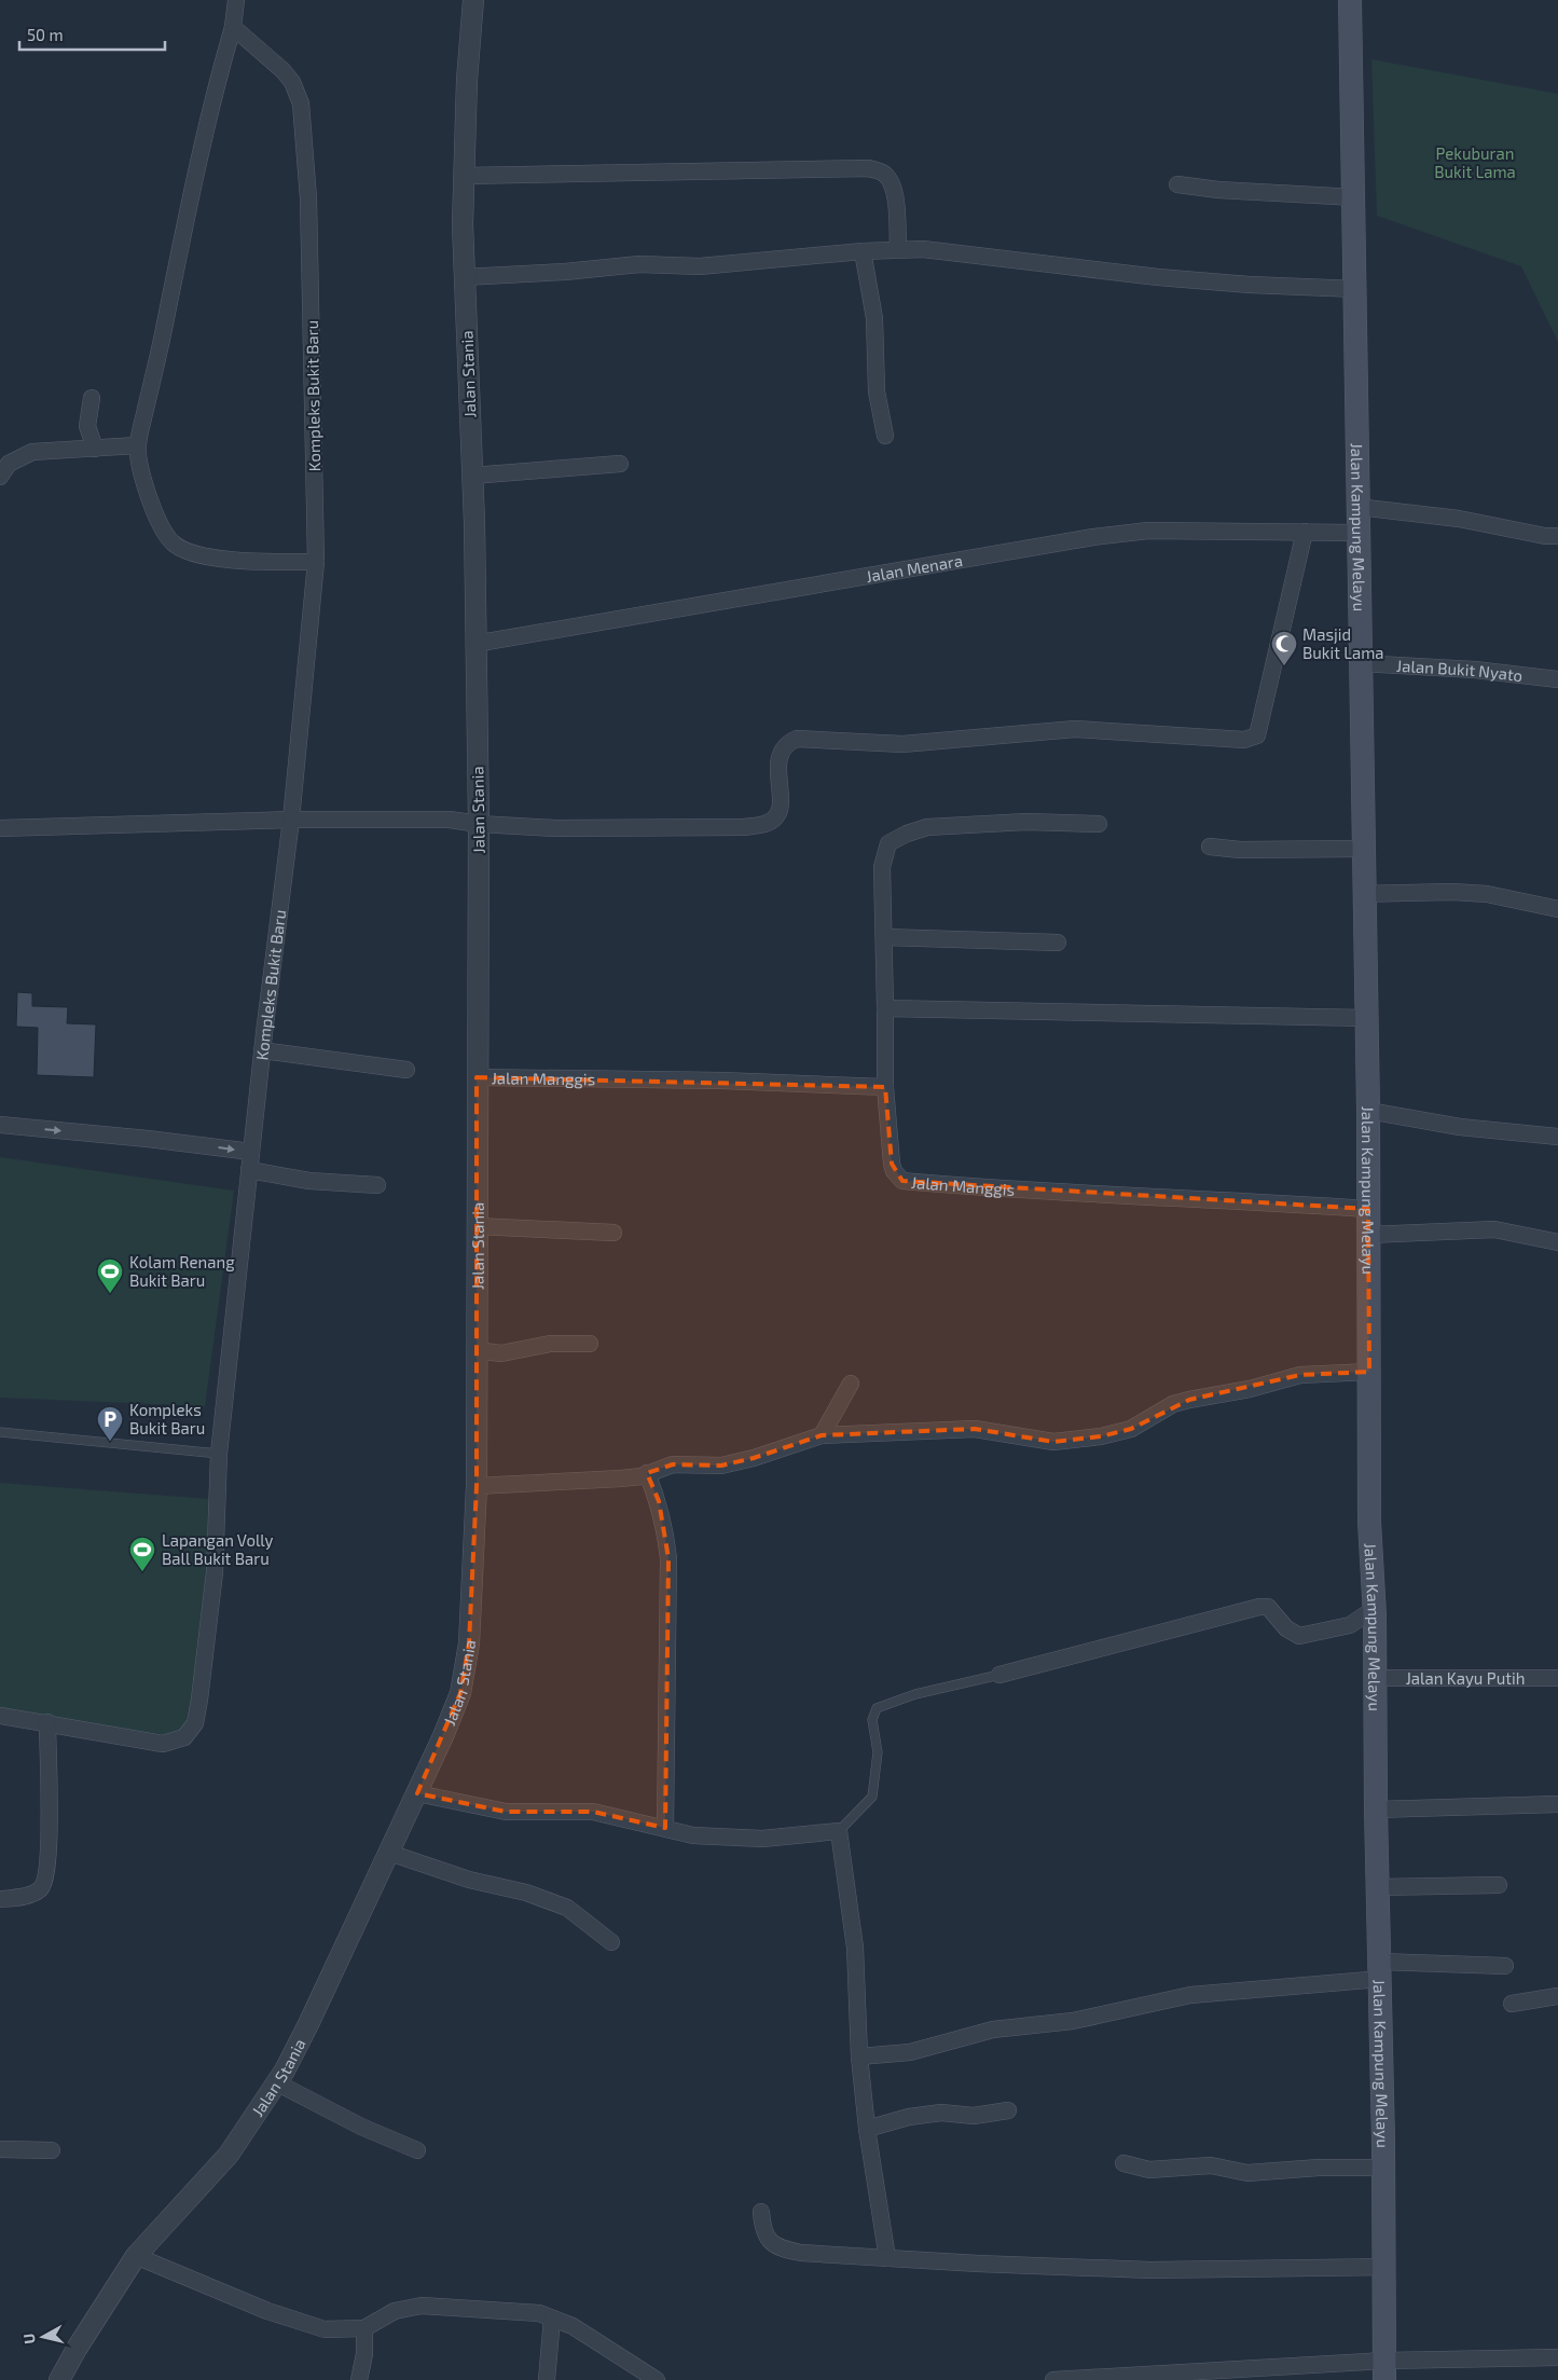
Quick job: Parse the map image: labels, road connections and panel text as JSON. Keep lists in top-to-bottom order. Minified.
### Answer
{"streets":{"main road":["Jalan Kampung Melayu"],"street":["Jalan Stania","Kompleks Bukit Baru","Jalan Menara","Jalan Bukit Nyato","Jalan Manggis","Jalan Kayu Putih"]},"crossings":[["Jalan Stania","Jalan Menara"],["Jalan Stania","Jalan Manggis"],["Jalan Kampung Melayu","Jalan Menara"],["Jalan Kampung Melayu","Jalan Bukit Nyato"],["Jalan Kampung Melayu","Jalan Manggis"],["Jalan Kampung Melayu","Jalan Kayu Putih"]],"parks":["Pekuburan Bukit Lama"],"places":{"mosque":["Masjid Bukit Lama"],"sports":["Kolam Renang Bukit Baru","Lapangan Volly Ball Bukit Baru"],"parking":["Kompleks Bukit Baru"]},"scale_bar":"50 m","north":"left"}
